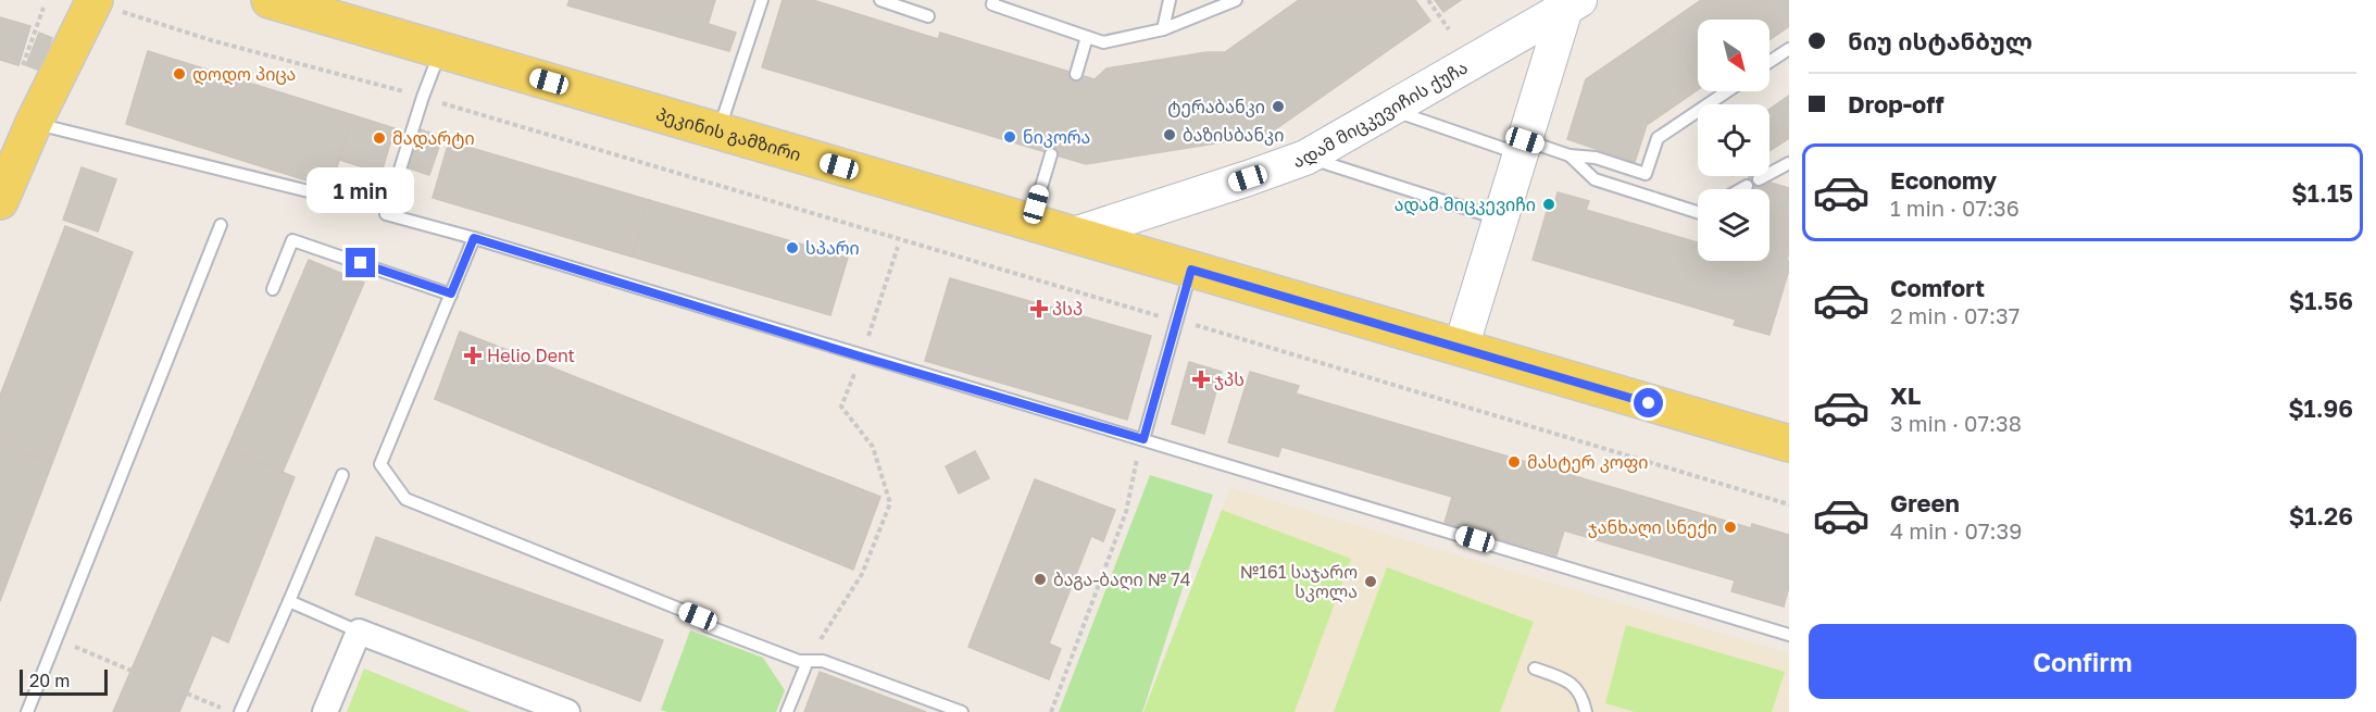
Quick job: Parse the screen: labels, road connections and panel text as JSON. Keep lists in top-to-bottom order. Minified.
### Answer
{"streets":{"main road":["ადამ მიცკევიჩის ქუჩა","პეკინის გამზირი"]},"crossings":[["ადამ მიცკევიჩის ქუჩა","პეკინის გამზირი"]],"places":{"other":["დოდო პიცა","ტერაბანკი","ბაზისბანკი","ნიკორა","მადარტი","ადამ მიცკევიჩი","სპარი","მასტერ კოფი","ჯანხაღი სნექი","ბაგა-ბაღი № 74","№161 საჯარო სკოლა"],"health":["პსპ","Helio Dent","ჯპს"]},"scale_bar":"20 m","north":"bottom right","page":{"banner":["ნიუ ისტანბულ","Drop-off"],"list":[{"name":"Economy","note":"1 min · 07:36","value":"$1.15"},{"name":"Comfort","note":"2 min · 07:37","value":"$1.56"},{"name":"XL","note":"3 min · 07:38","value":"$1.96"},{"name":"Green","note":"4 min · 07:39","value":"$1.26"}],"bubble":"1 min","buttons":"Confirm","scale":"20 m"}}
